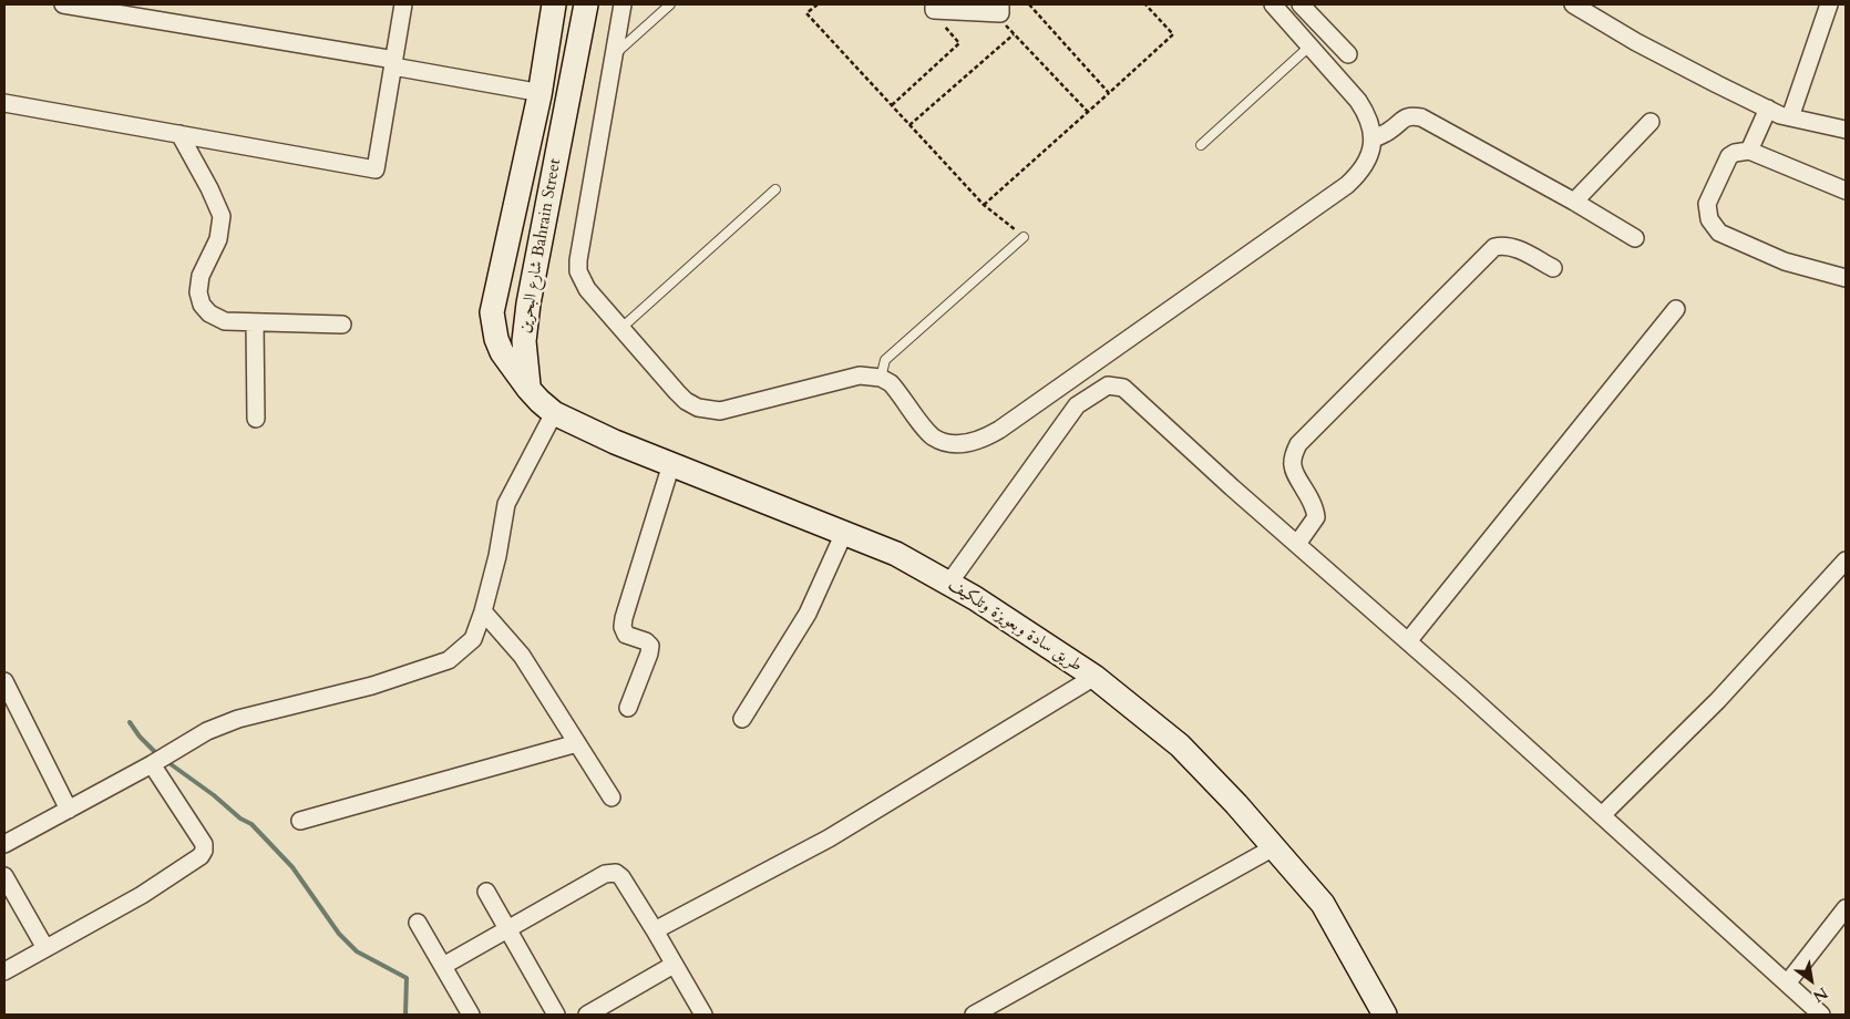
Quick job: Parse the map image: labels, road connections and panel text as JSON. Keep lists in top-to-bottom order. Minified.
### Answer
{"streets":{"main road":["شارع البحرين Bahrain Street","طريق سادة وبعويزة وتلكيف"]},"crossings":[["شارع البحرين Bahrain Street","طريق سادة وبعويزة وتلكيف"]],"north":"bottom right"}
